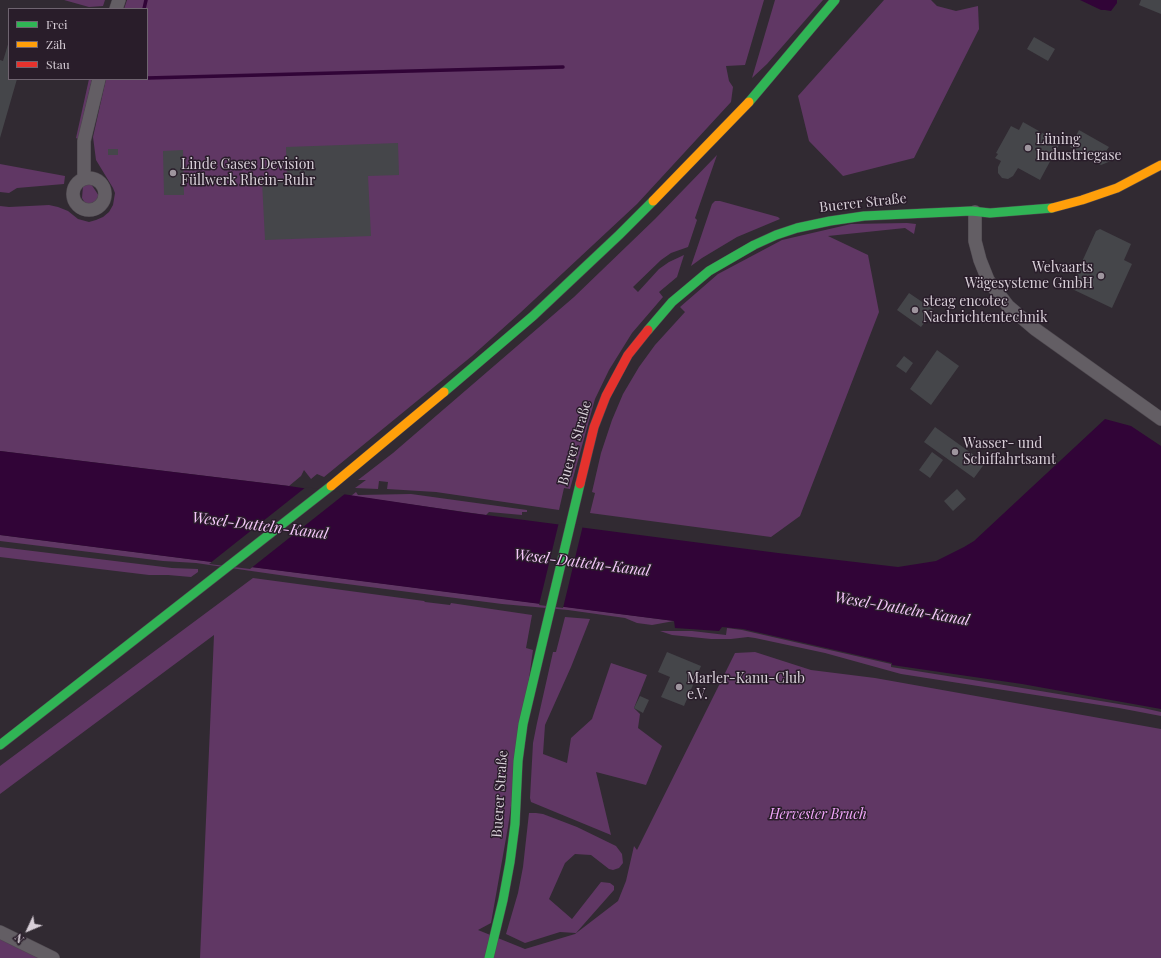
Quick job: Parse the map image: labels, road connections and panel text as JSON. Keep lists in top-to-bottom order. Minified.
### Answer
{"streets":{"street":["Buerer Straße"]},"water":["Wesel-Datteln-Kanal"],"parks":["Hervester Bruch"],"places":["Lüning Industriegase","Linde Gases Devision Füllwerk Rhein-Ruhr","Welvaarts Wägesysteme GmbH","steag encotec Nachrichtentechnik","Wasser- und Schiffahrtsamt","Marler-Kanu-Club e.V."],"legend":["Frei","Zäh","Stau"],"north":"bottom left"}
